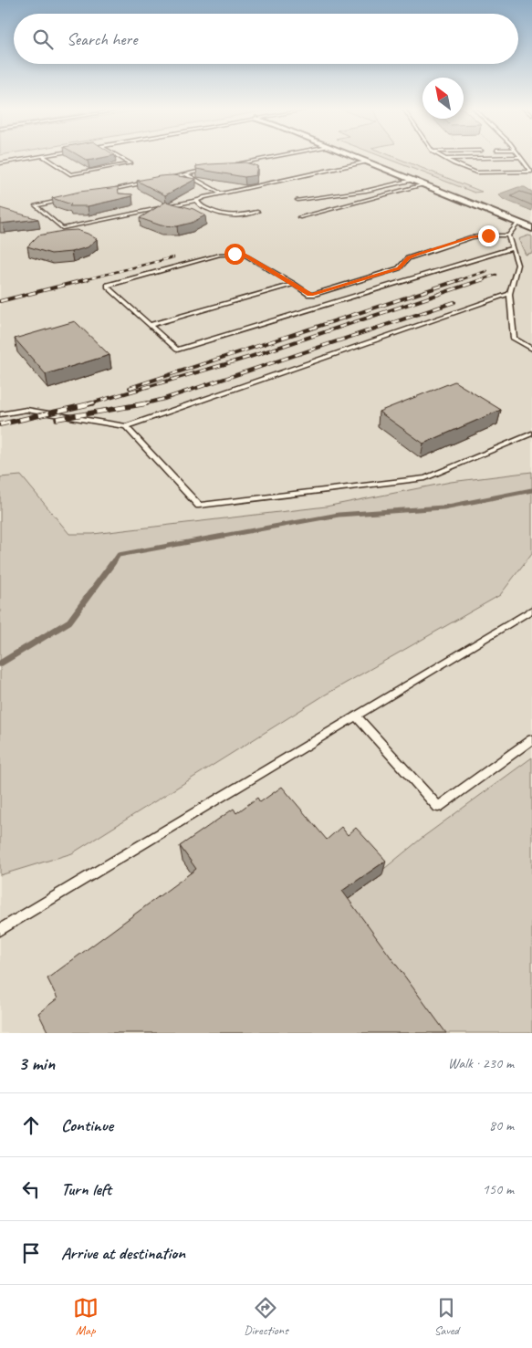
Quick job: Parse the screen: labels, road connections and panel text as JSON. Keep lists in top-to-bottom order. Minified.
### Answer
{"north":"top left","page":{"search":"Search here","heading":["3 min","Walk · 230 m"],"list":[["Continue","80 m"],["Turn left","150 m"],"Arrive at destination"],"nav":["Map","Directions","Saved"]}}
